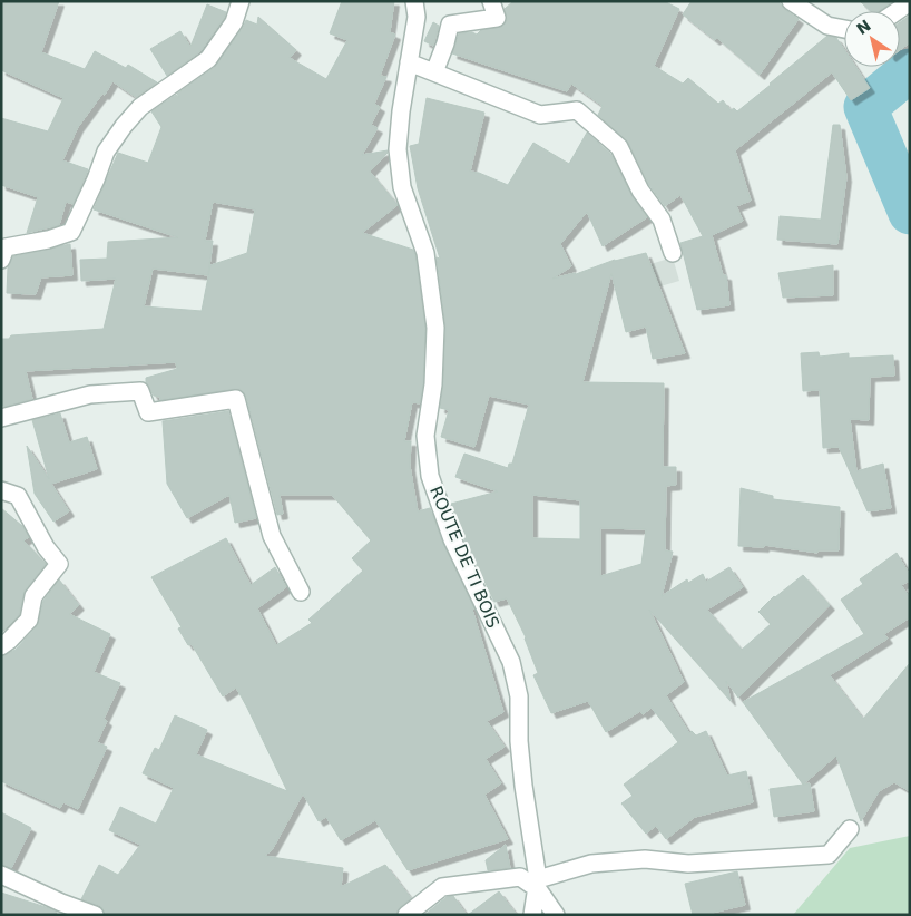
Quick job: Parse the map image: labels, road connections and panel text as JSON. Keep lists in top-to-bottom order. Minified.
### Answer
{"streets":{"street":["ROUTE DE TI BOIS"]},"north":"top left"}
